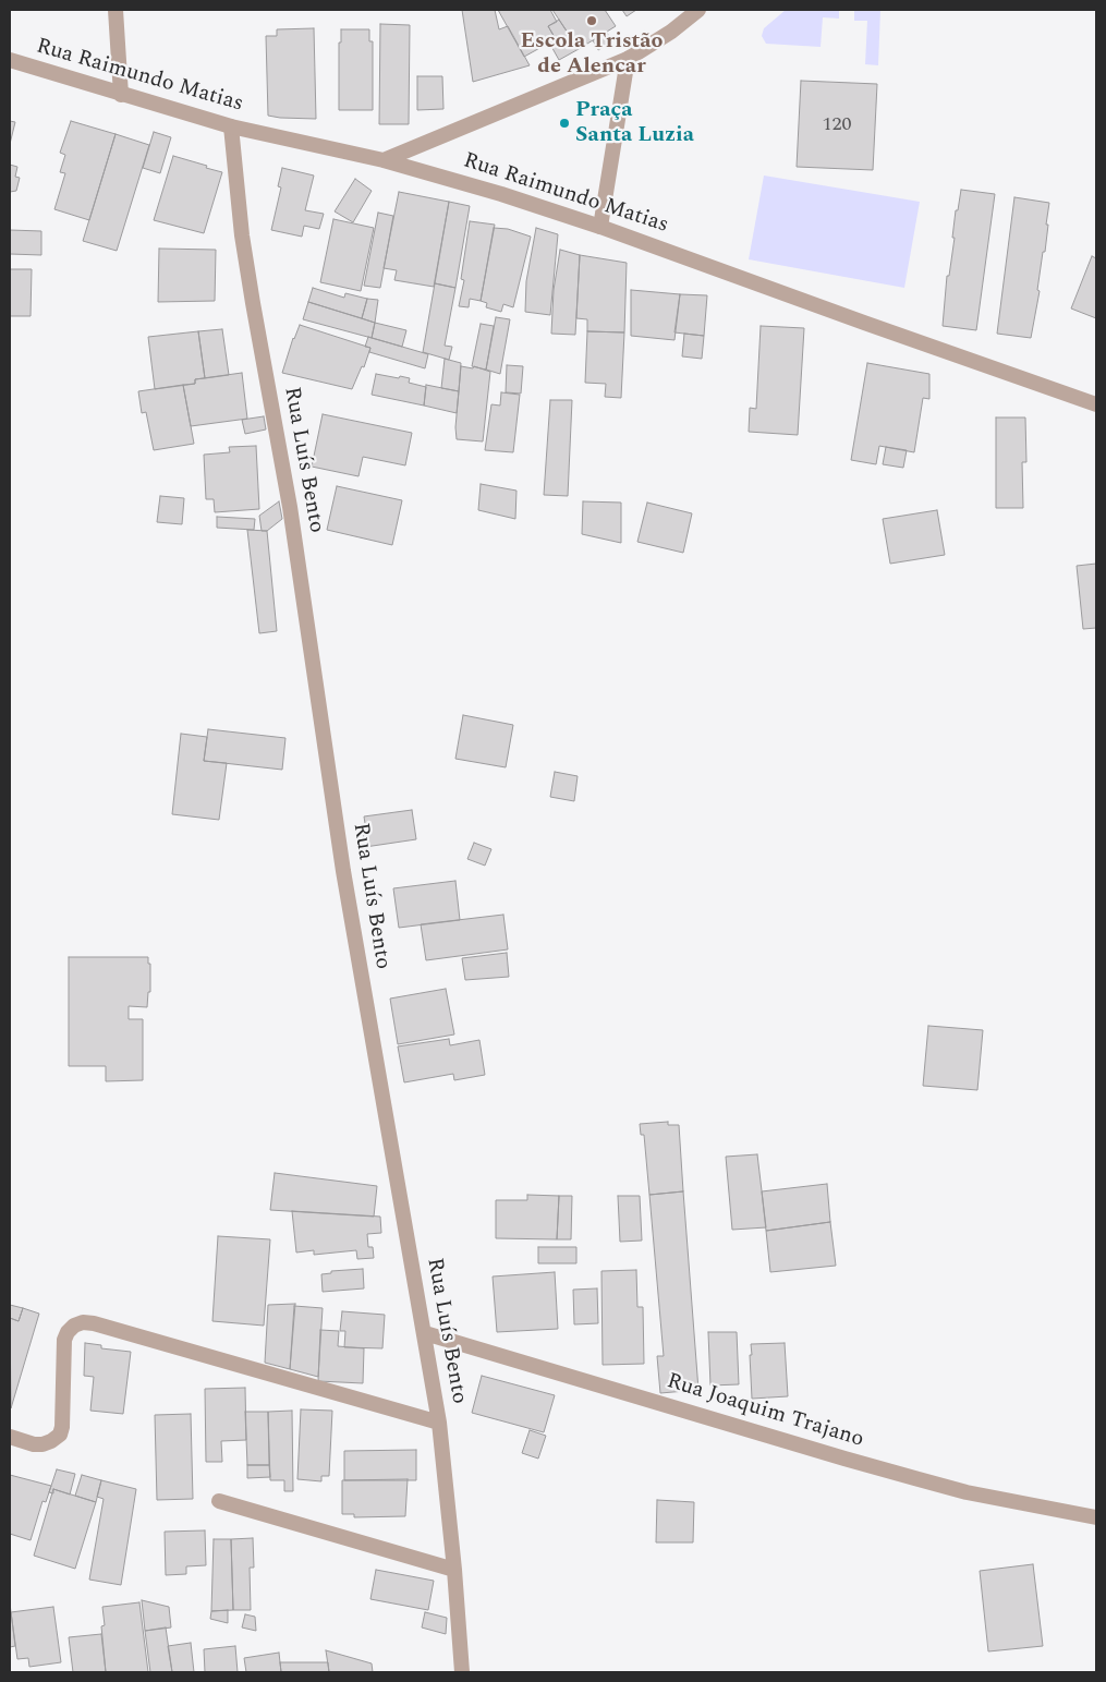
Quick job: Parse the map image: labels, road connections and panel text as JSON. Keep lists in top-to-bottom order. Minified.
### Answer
{"streets":{"street":["Rua Raimundo Matias","Rua Luís Bento","Rua Joaquim Trajano"]},"crossings":[["Rua Raimundo Matias","Rua Luís Bento"],["Rua Luís Bento","Rua Joaquim Trajano"]],"places":["Escola Tristão de Alencar","Praça Santa Luzia"],"house_numbers":["120"]}
